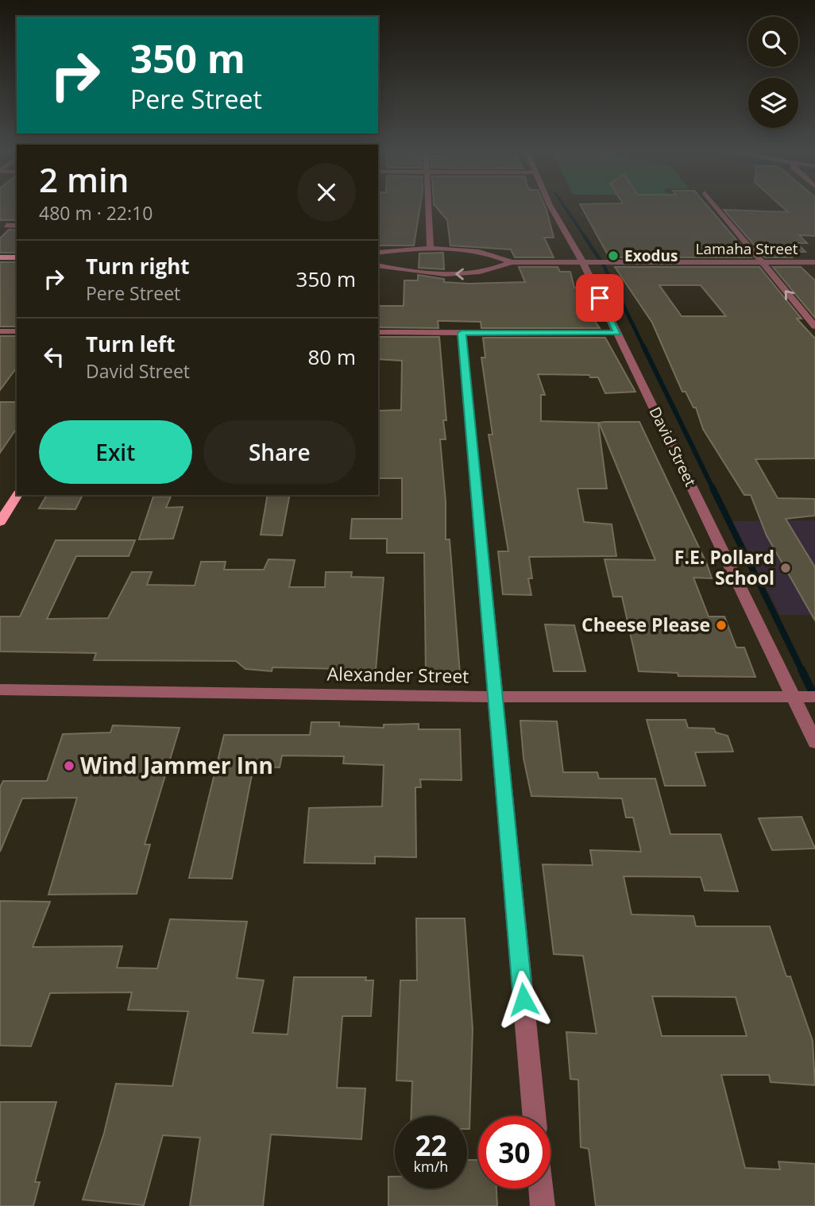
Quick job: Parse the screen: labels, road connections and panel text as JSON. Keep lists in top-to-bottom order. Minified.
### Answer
{"streets":{"street":["Lamaha Street","David Street","Alexander Street"]},"crossings":[["Lamaha Street","David Street"],["David Street","Alexander Street"]],"places":["Exodus","F.E. Pollard School","Cheese Please","Wind Jammer Inn"],"page":{"turn":["350 m","Pere Street"],"heading":["2 min","480 m · 22:10"],"list":[{"name":"Turn right","note":"Pere Street","value":"350 m"},{"name":"Turn left","note":"David Street","value":"80 m"}],"buttons":["Exit","Share"],"speed":"22 km/h","limit":"30"}}
